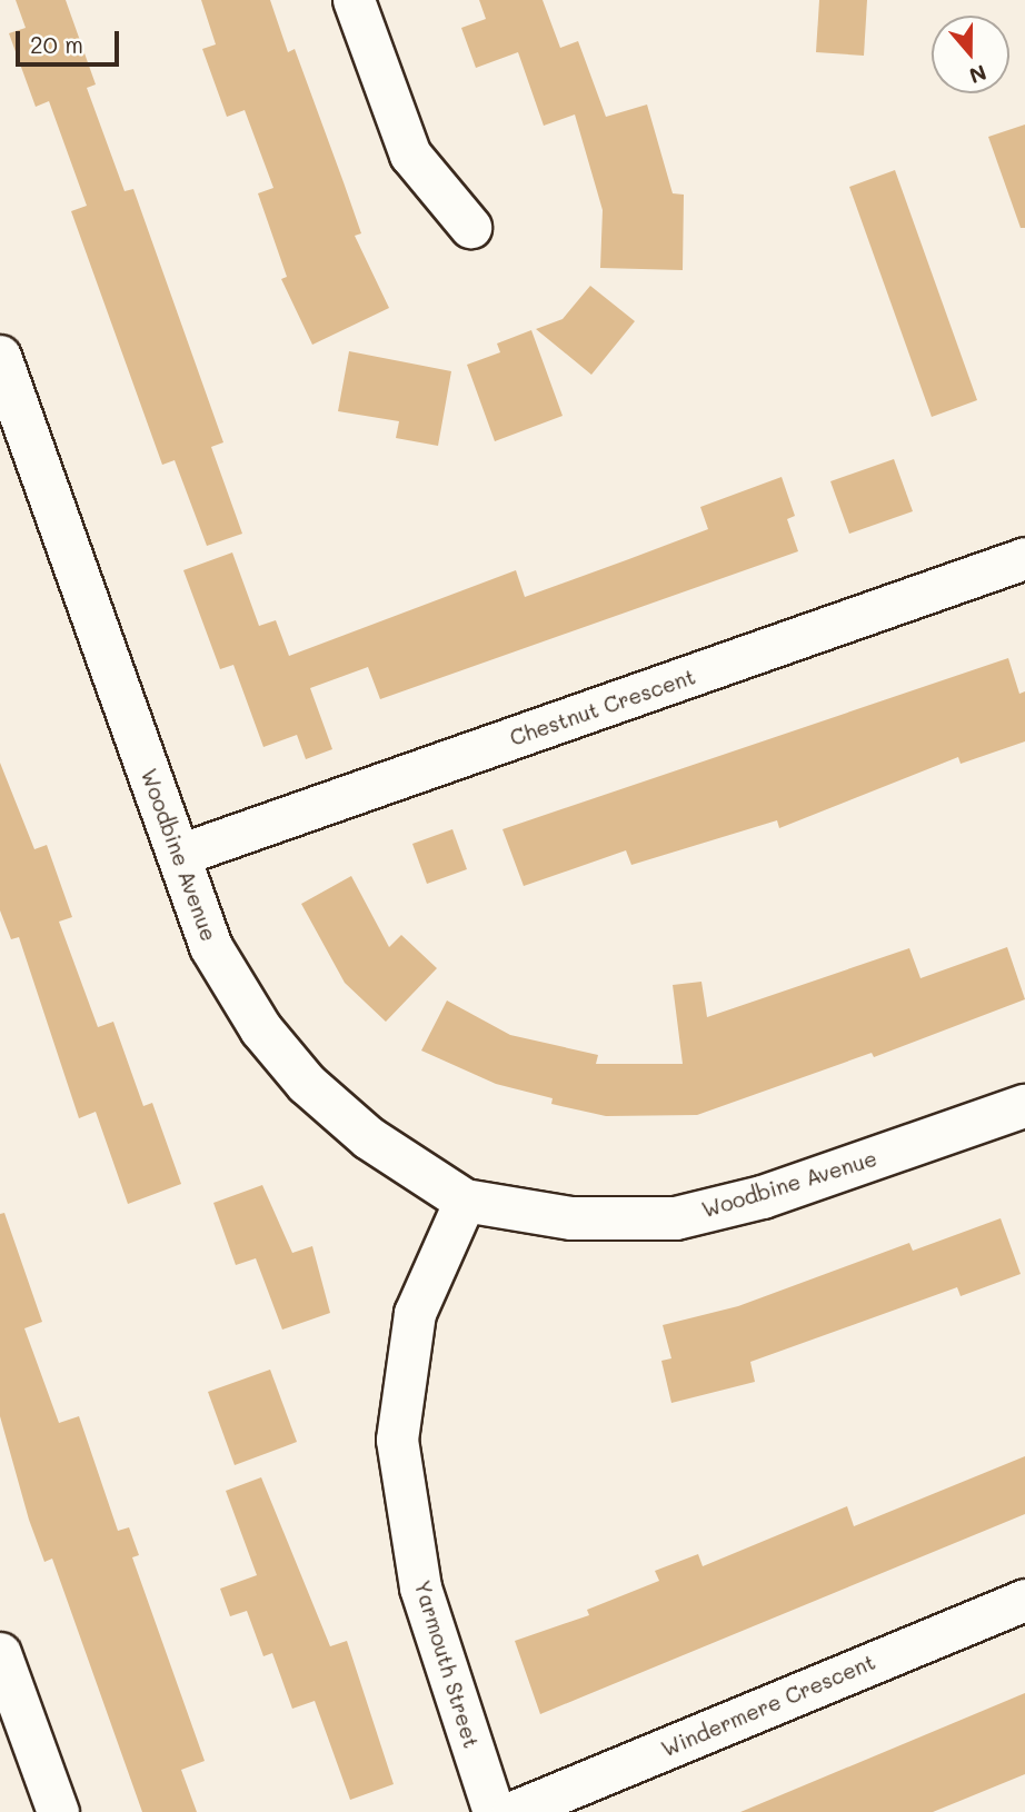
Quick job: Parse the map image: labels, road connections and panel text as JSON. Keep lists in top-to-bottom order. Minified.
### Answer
{"streets":{"street":["Chestnut Crescent","Woodbine Avenue","Yarmouth Street","Windermere Crescent"]},"crossings":[["Chestnut Crescent","Woodbine Avenue"],["Woodbine Avenue","Yarmouth Street"]],"scale_bar":"20 m","north":"bottom"}
